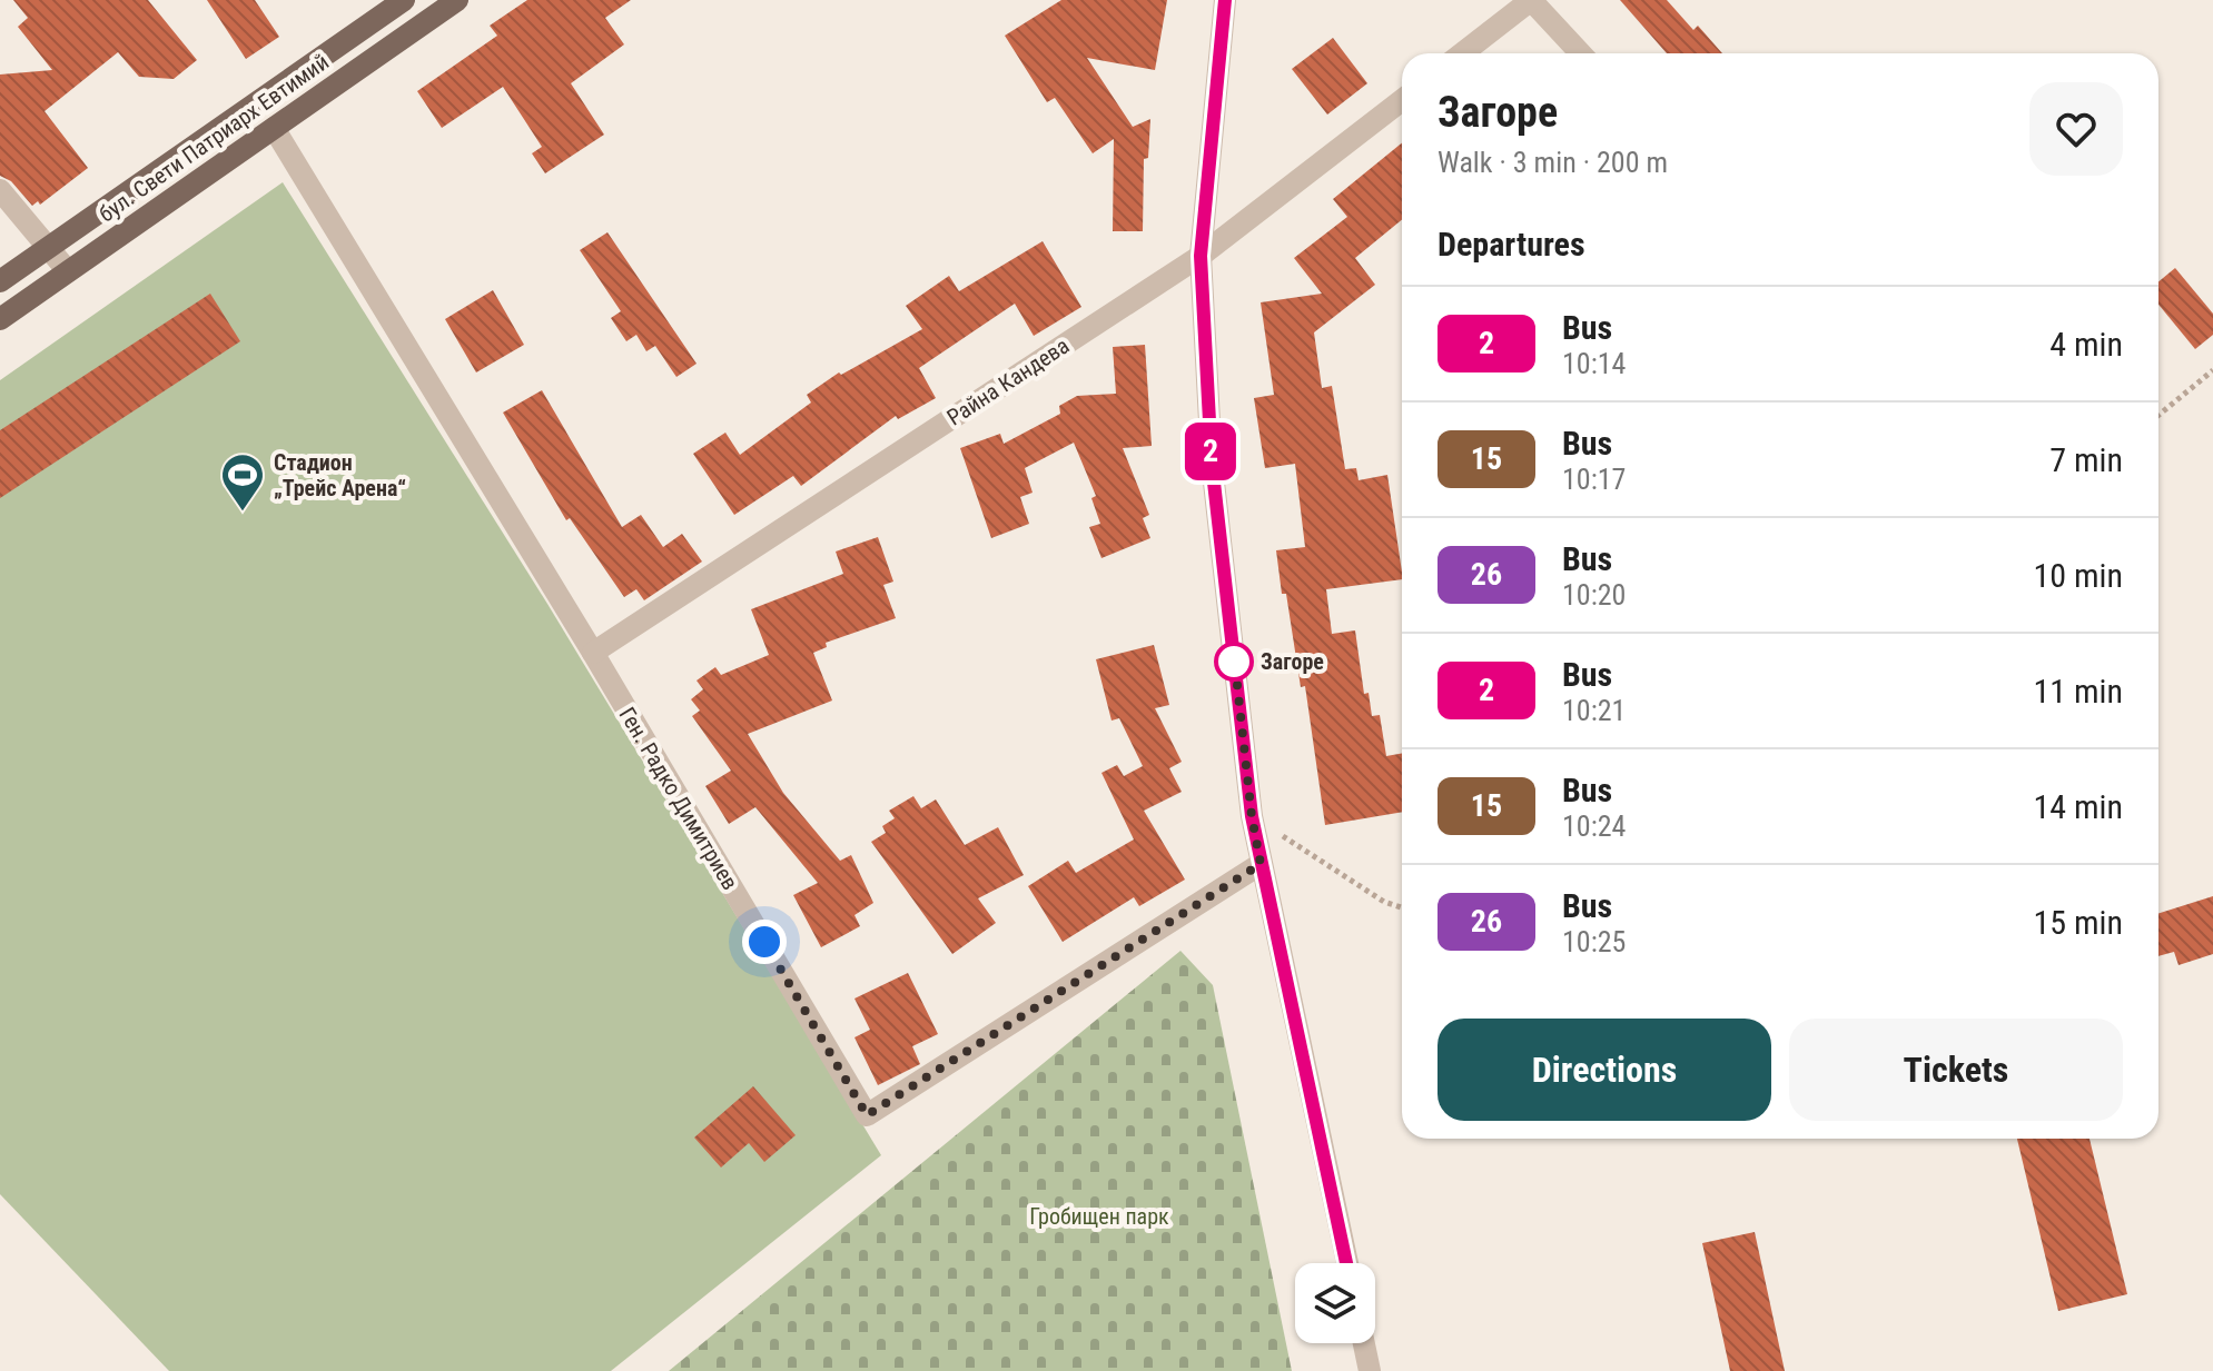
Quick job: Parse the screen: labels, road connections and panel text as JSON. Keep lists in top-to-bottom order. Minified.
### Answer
{"streets":{"main road":["бул. Свети Патриарх Евтимий"],"street":["Райна Кандева","Ген. Радко Димитриев"]},"crossings":[["бул. Свети Патриарх Евтимий","Ген. Радко Димитриев"],["Райна Кандева","Ген. Радко Димитриев"]],"parks":["Гробищен парк"],"places":{"sports":["Стадион „Трейс Арена“"],"other":["Загоре"]},"lines":["bus line 2"],"page":{"on_map":"2","heading":[["Загоре","Walk · 3 min · 200 m"],"Departures"],"list":[{"mark":"2","name":"Bus","note":"10:14","value":"4 min"},{"mark":"15","name":"Bus","note":"10:17","value":"7 min"},{"mark":"26","name":"Bus","note":"10:20","value":"10 min"},{"mark":"2","name":"Bus","note":"10:21","value":"11 min"},{"mark":"15","name":"Bus","note":"10:24","value":"14 min"},{"mark":"26","name":"Bus","note":"10:25","value":"15 min"}],"buttons":["Directions","Tickets"]}}
